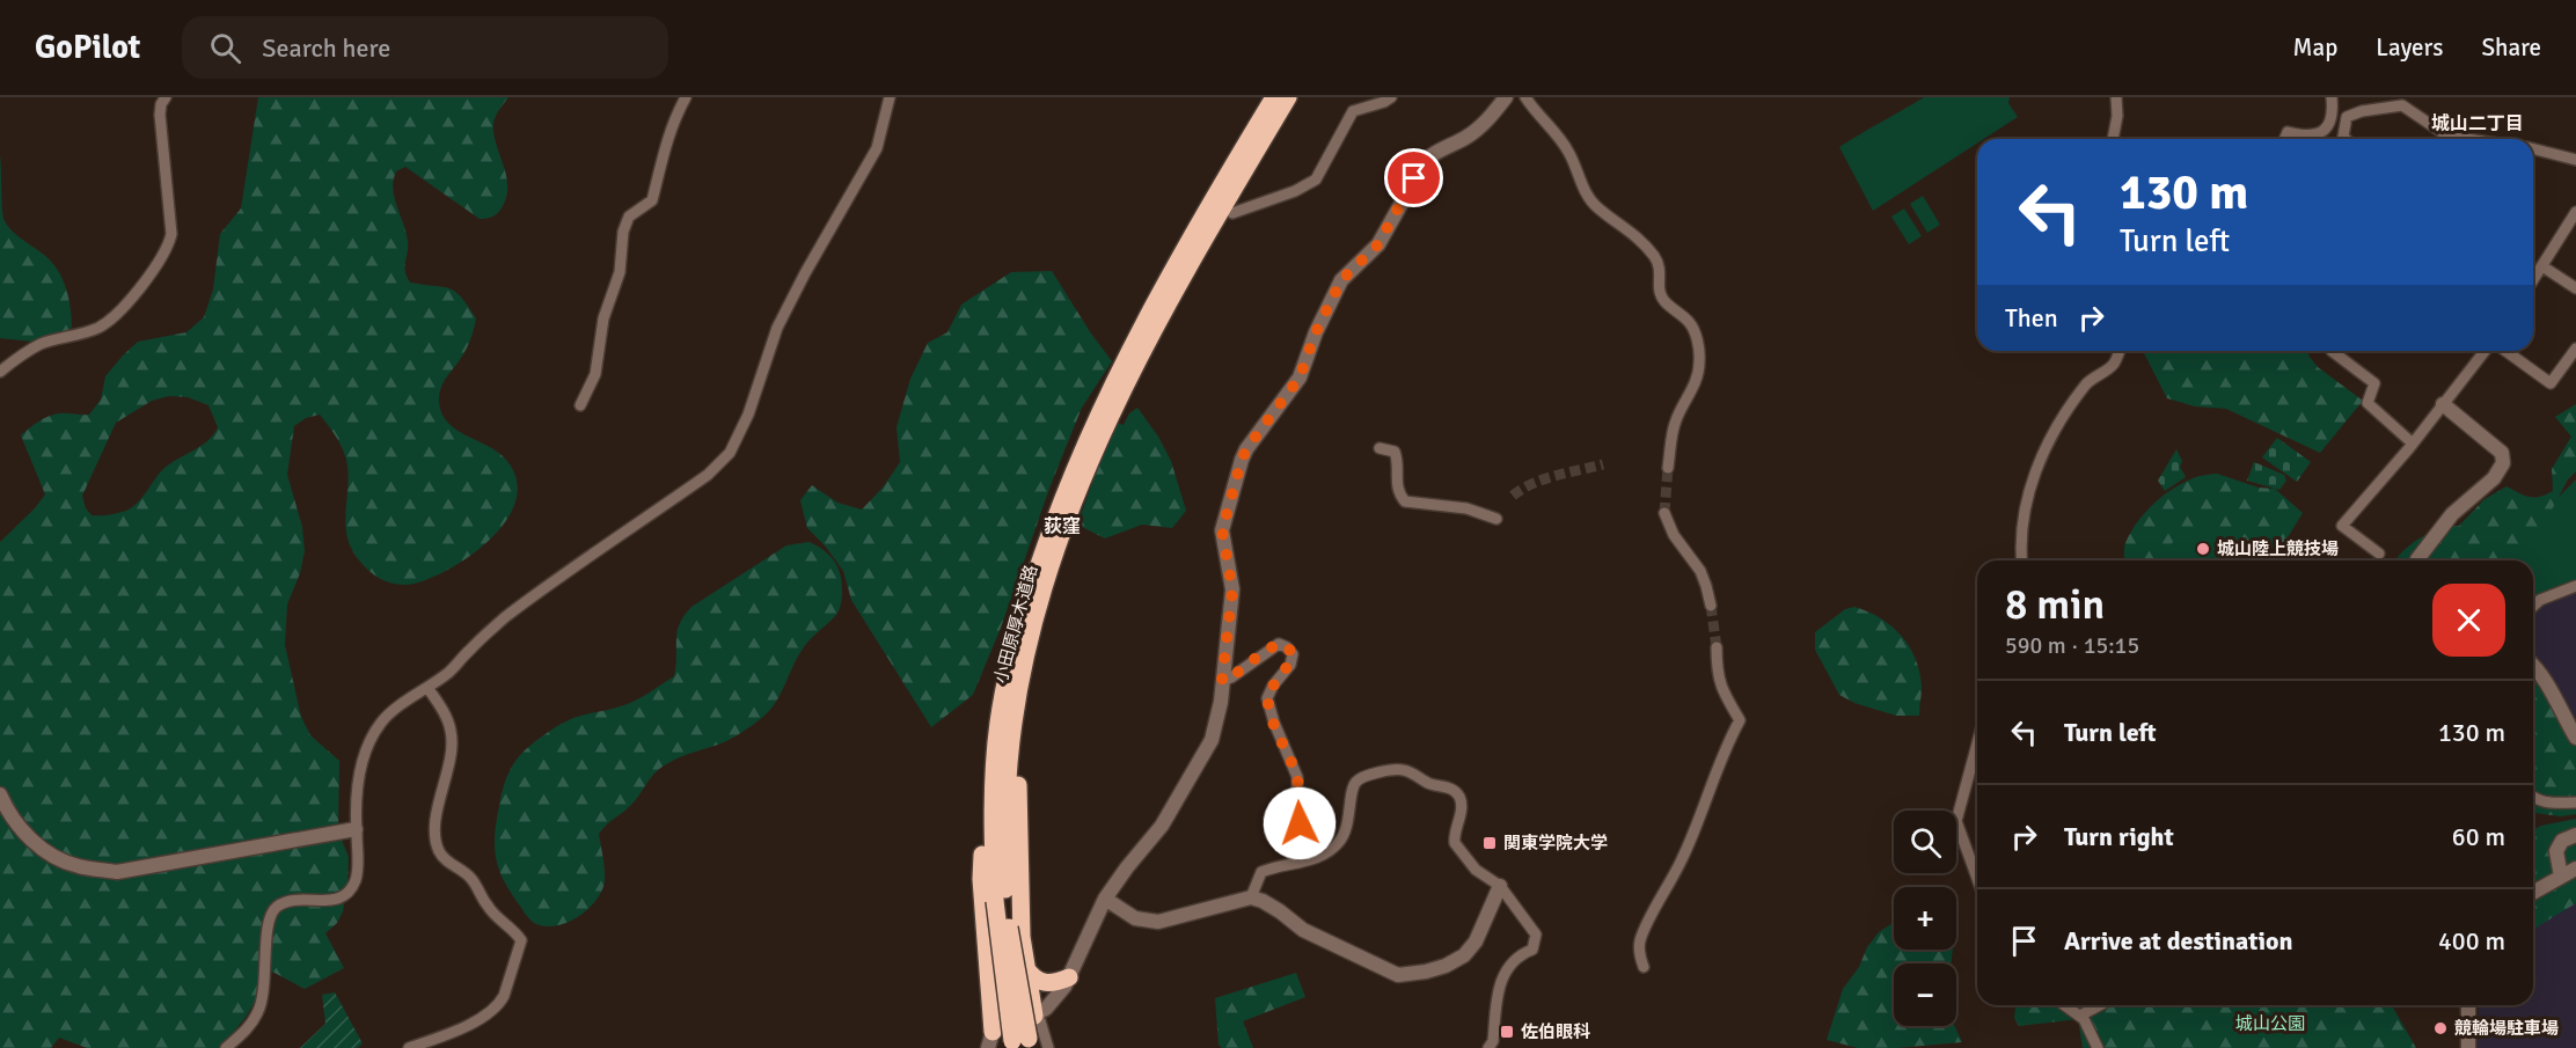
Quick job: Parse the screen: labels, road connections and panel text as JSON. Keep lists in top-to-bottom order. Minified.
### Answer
{"streets":{"highway":["小田原厚木道路"]},"districts":["城山二丁目","荻窪"],"parks":["城山公園"],"places":{"other":["城山陸上競技場","競輪場駐車場"],"transit":["関東学院大学","佐伯眼科"]},"page":{"header":"GoPilot","search":"Search here","nav":["Map","Layers","Share"],"turn":["130 m","Turn left"],"then":"Then","heading":["8 min","590 m · 15:15"],"list":[{"name":"Turn left","value":"130 m"},{"name":"Turn right","value":"60 m"},{"name":"Arrive at destination","value":"400 m"}],"map_buttons":["+","−"]}}
